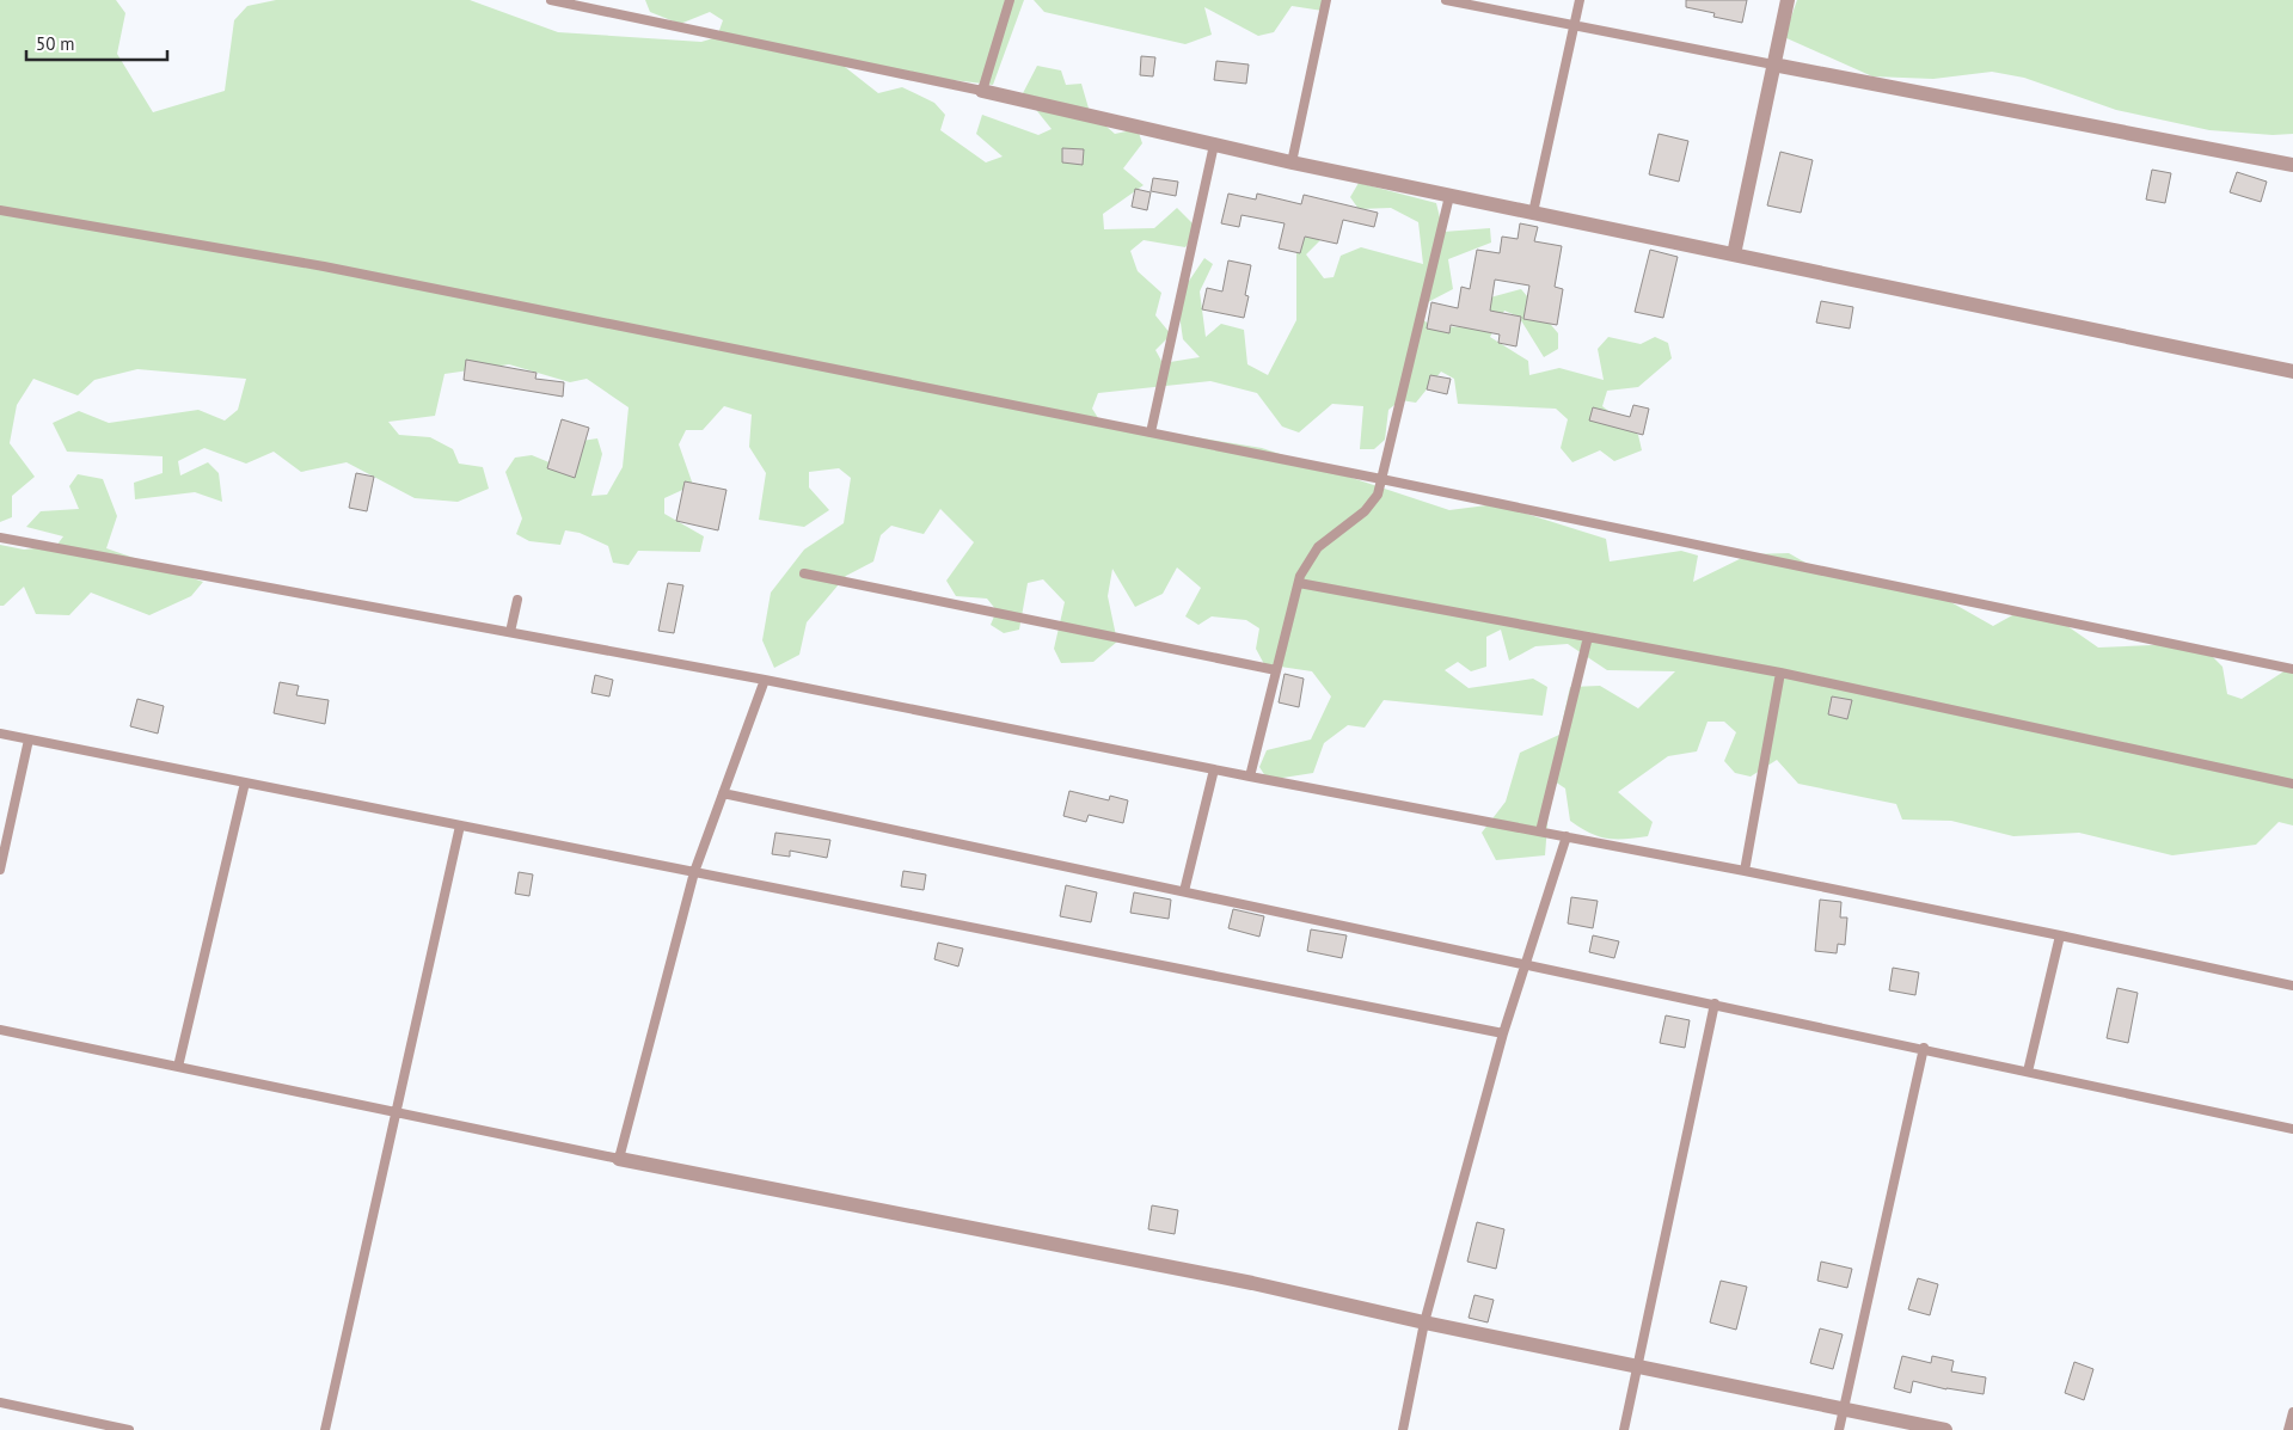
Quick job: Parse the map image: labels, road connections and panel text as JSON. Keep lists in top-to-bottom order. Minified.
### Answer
{"scale_bar":"50 m"}
